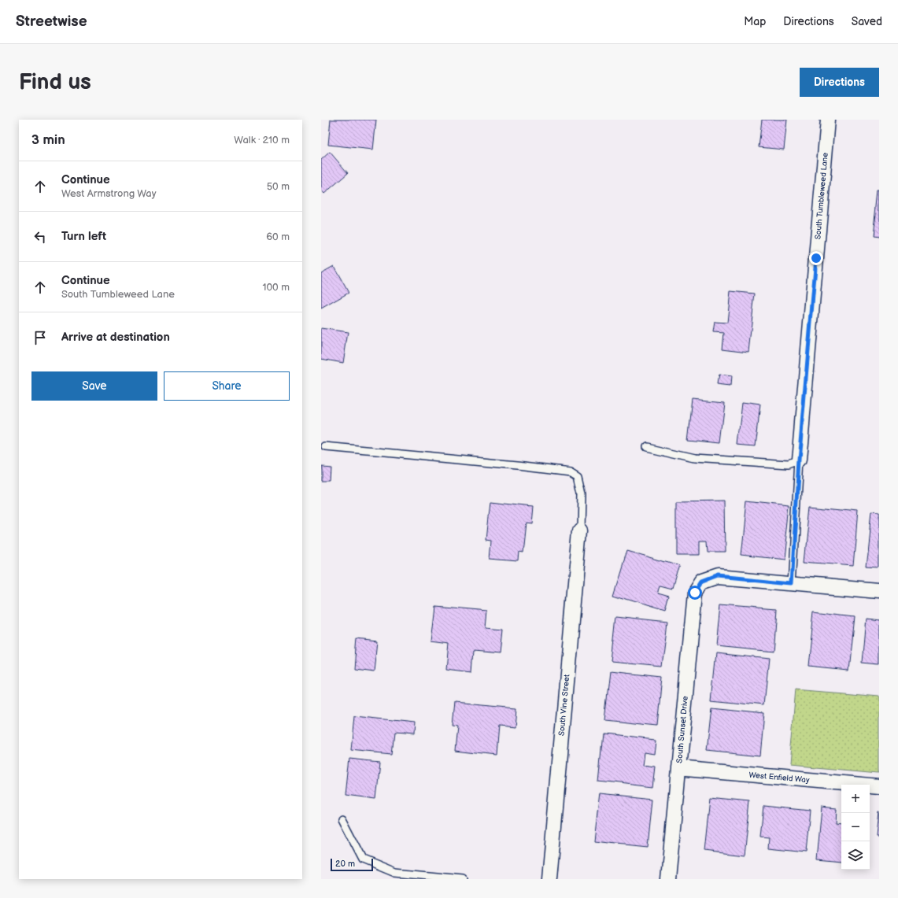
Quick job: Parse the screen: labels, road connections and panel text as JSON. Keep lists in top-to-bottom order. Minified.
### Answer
{"streets":{"street":["South Tumbleweed Lane","South Vine Street","South Sunset Drive","West Enfield Way"]},"crossings":[["South Sunset Drive","West Enfield Way"]],"scale_bar":"20 m","page":{"header":"Streetwise","nav":["Map","Directions","Saved"],"buttons":["Directions",["Save","Share"]],"title":"Find us","heading":["3 min","Walk · 210 m"],"list":[["Continue","West Armstrong Way","50 m"],["Turn left","60 m"],["Continue","South Tumbleweed Lane","100 m"],"Arrive at destination"],"map_buttons":["+","−"],"scale":"20 m"}}
